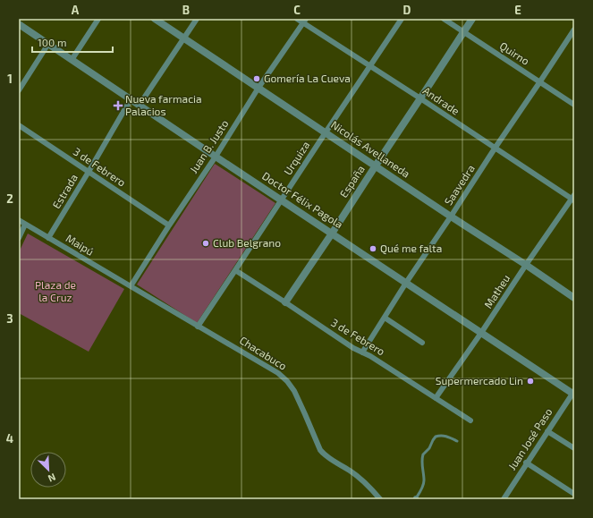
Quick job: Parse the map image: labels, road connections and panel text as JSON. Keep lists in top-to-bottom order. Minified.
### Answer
{"streets":{"street":["Quirno","Andrade","Juan B. Justo","Nicolás Avellaneda","Urquiza","3 de Febrero","España","Saavedra","Estrada","Doctor Félix Pagola","Maipú","Matheu","Chacabuco","Juan José Paso"]},"crossings":[["Quirno","España"],["Quirno","Saavedra"],["Andrade","Juan B. Justo"],["Andrade","Urquiza"],["Andrade","España"],["Andrade","Saavedra"],["Andrade","Matheu"],["Juan B. Justo","Nicolás Avellaneda"],["Juan B. Justo","3 de Febrero"],["Juan B. Justo","Doctor Félix Pagola"],["Juan B. Justo","Maipú"],["Juan B. Justo","Chacabuco"],["Nicolás Avellaneda","Urquiza"],["Nicolás Avellaneda","España"],["Nicolás Avellaneda","Saavedra"],["Nicolás Avellaneda","Matheu"],["Urquiza","3 de Febrero"],["Urquiza","Doctor Félix Pagola"],["Urquiza","Chacabuco"],["3 de Febrero","España"],["3 de Febrero","Saavedra"],["3 de Febrero","Estrada"],["3 de Febrero","Matheu"],["España","Doctor Félix Pagola"],["Saavedra","Doctor Félix Pagola"],["Estrada","Doctor Félix Pagola"],["Estrada","Maipú"],["Doctor Félix Pagola","Matheu"],["Doctor Félix Pagola","Juan José Paso"],["Maipú","Chacabuco"]],"parks":["Plaza de la Cruz"],"places":{"other":["Gomería La Cueva","Club Belgrano","Qué me falta","Supermercado Lin"],"health":["Nueva farmacia Palacios"]},"scale_bar":"100 m","north":"bottom right","grid":{"columns":["A","B","C","D","E"],"rows":["1","2","3","4"]}}
